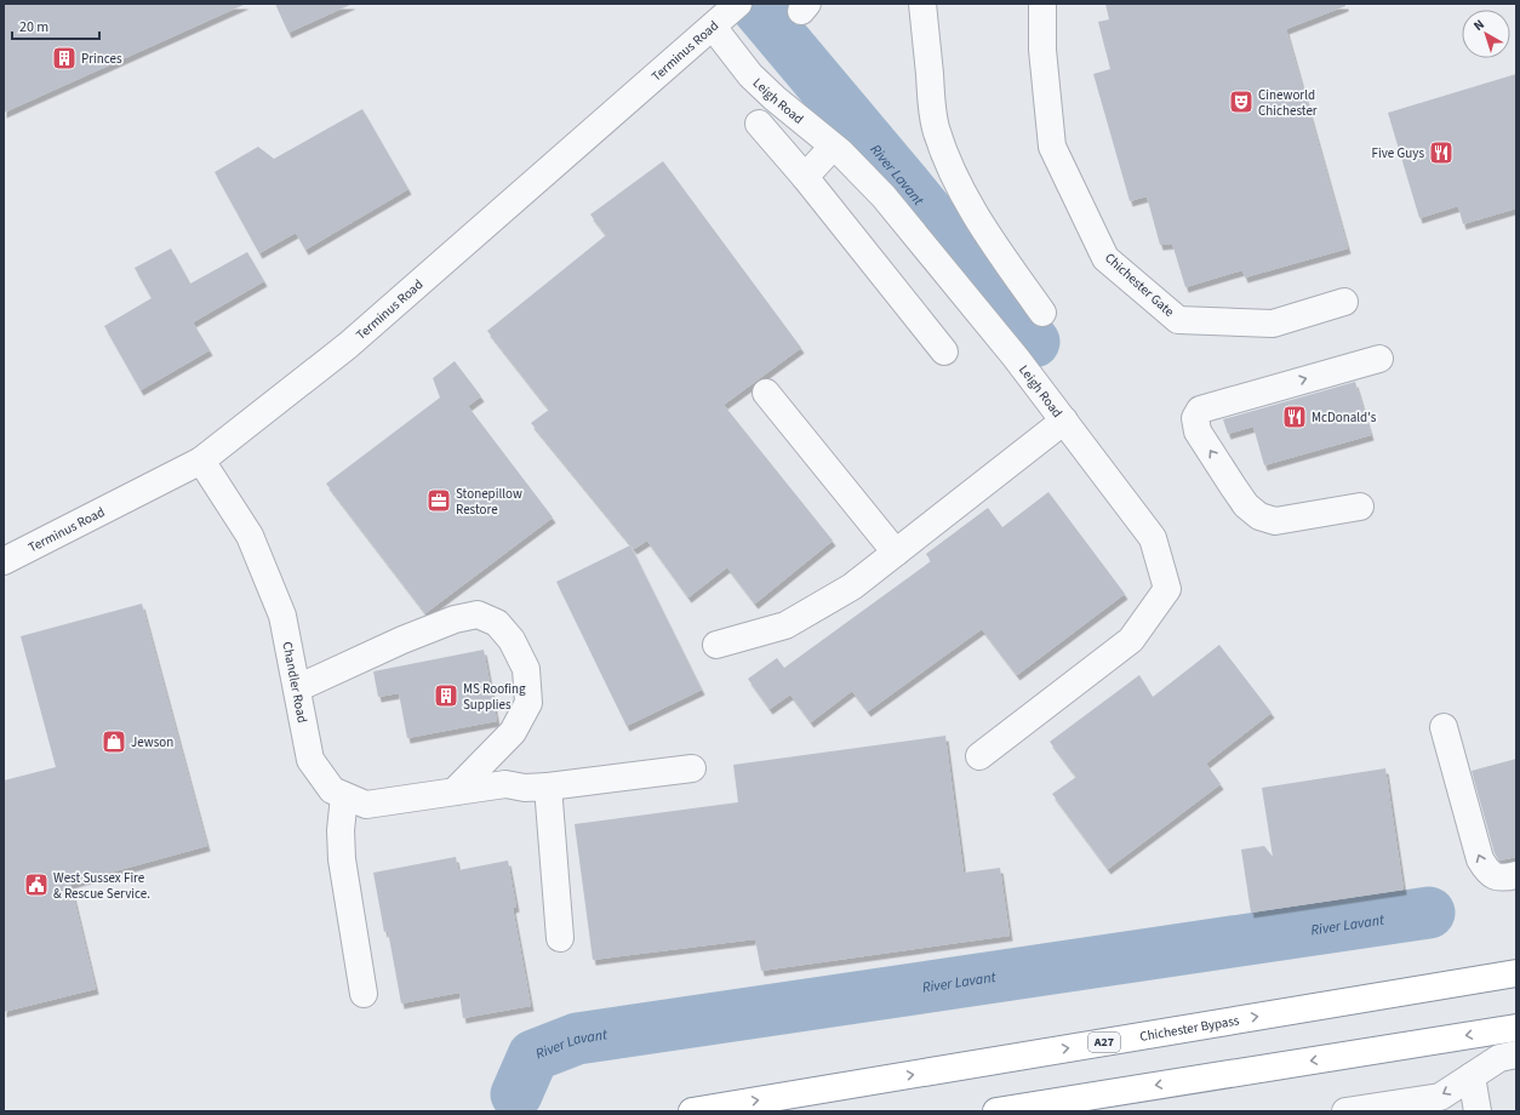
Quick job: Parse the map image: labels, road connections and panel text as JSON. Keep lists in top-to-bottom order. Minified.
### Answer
{"streets":{"highway":["Chichester Bypass","A27"],"street":["Terminus Road","Leigh Road","Chichester Gate","Chandler Road"]},"crossings":[["Terminus Road","Leigh Road"],["Terminus Road","Chandler Road"]],"water":["River Lavant"],"places":{"building":["Princes","MS Roofing Supplies"],"theatre":["Cineworld Chichester"],"restaurant":["Five Guys","McDonald's"],"office":["Stonepillow Restore"],"shop":["Jewson"],"public building":["West Sussex Fire & Rescue Service."]},"scale_bar":"20 m","north":"top left"}
